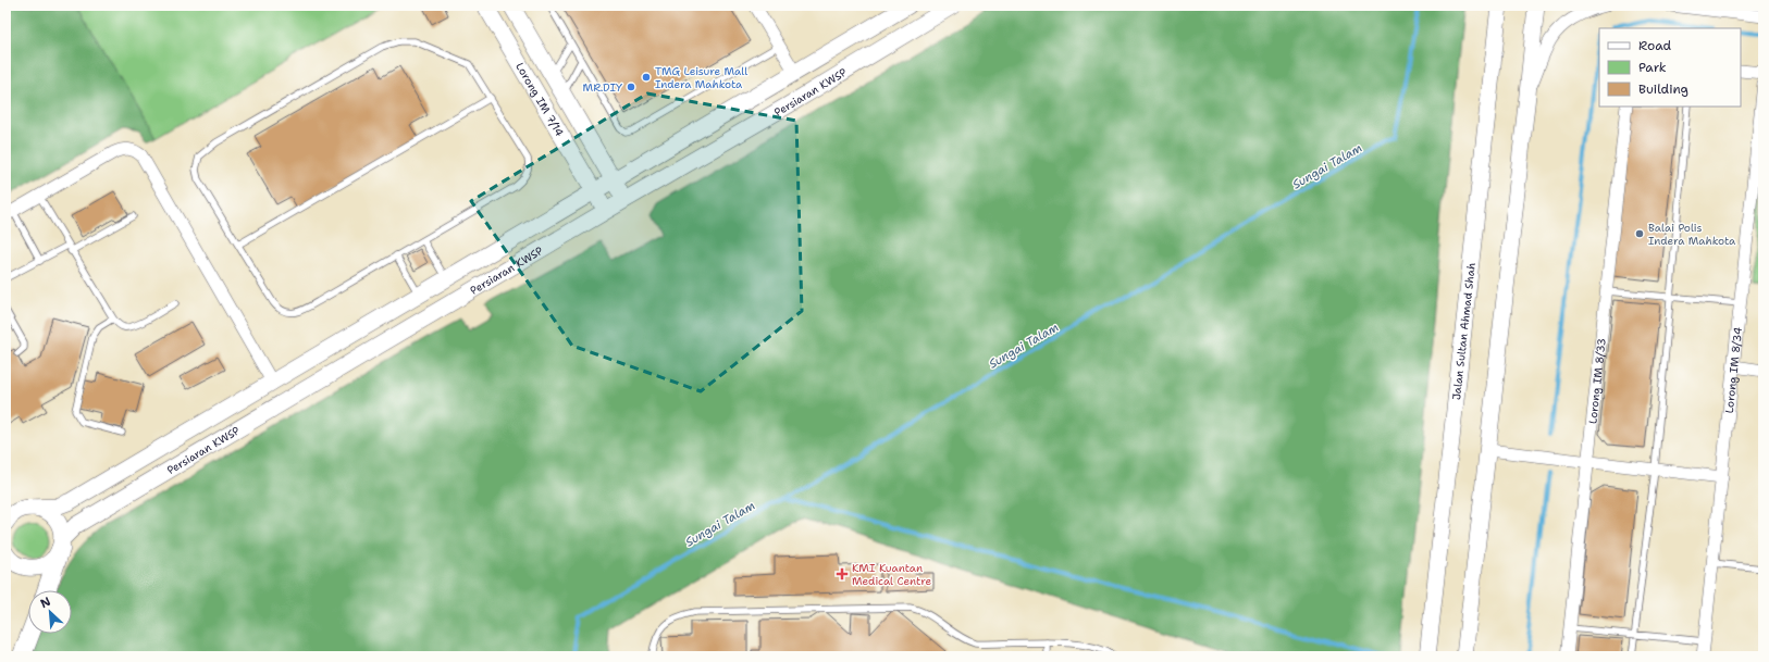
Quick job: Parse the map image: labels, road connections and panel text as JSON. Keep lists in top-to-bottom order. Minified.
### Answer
{"streets":{"street":["Persiaran KWSP","Lorong IM 7/14","Jalan Sultan Ahmad Shah","Lorong IM 8/34","Lorong IM 8/33"]},"crossings":[["Persiaran KWSP","Lorong IM 7/14"]],"water":["Sungai Talam"],"places":{"other":["TMG Leisure Mall Indera Mahkota","MR.DIY","Balai Polis Indera Mahkota"],"health":["KMI Kuantan Medical Centre"]},"legend":["Road","Park","Building"],"north":"top left"}
